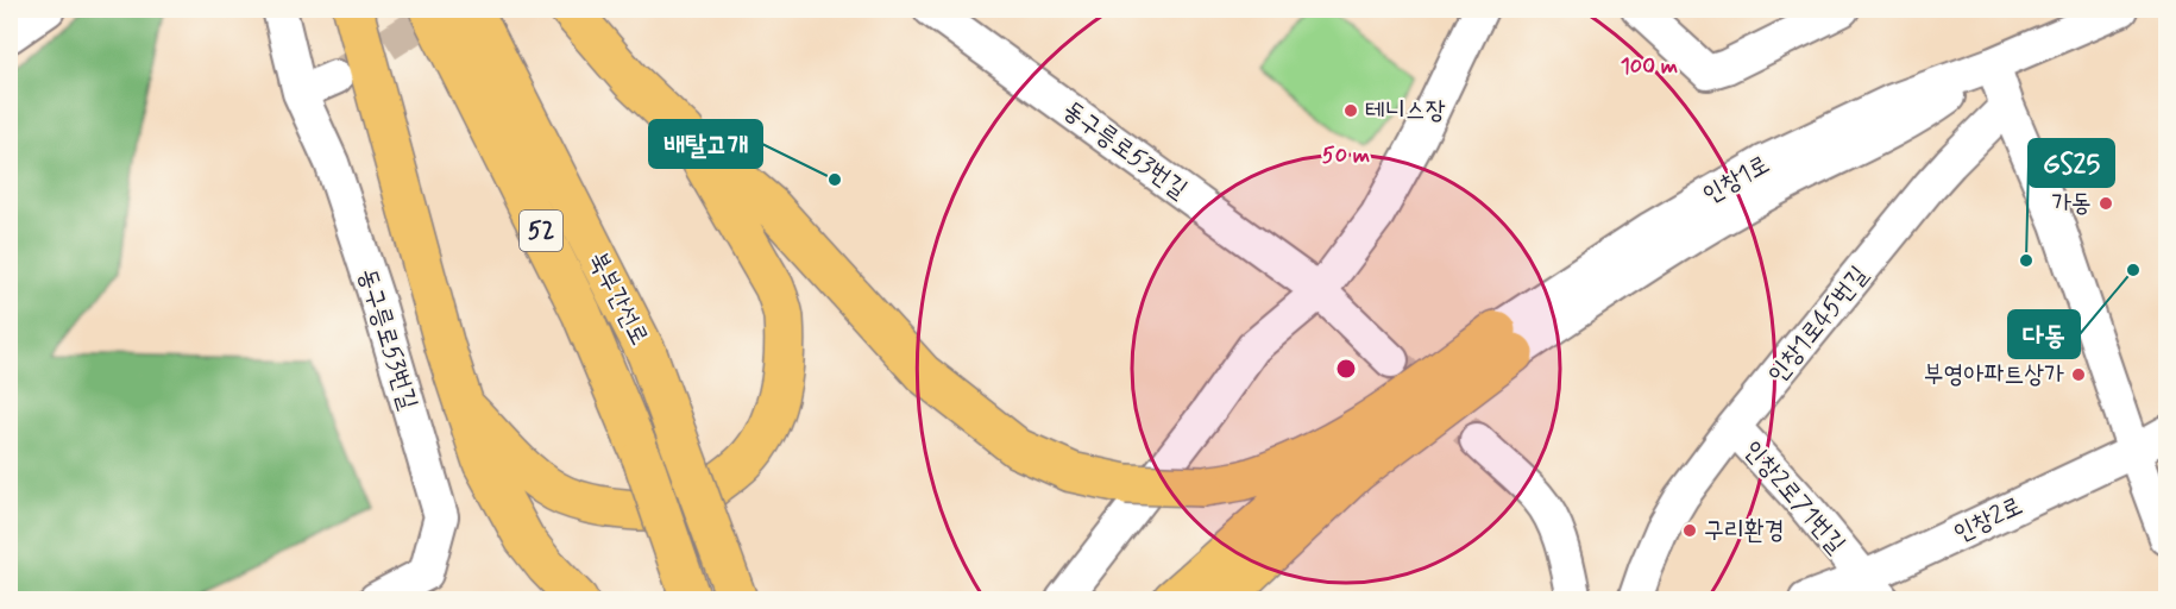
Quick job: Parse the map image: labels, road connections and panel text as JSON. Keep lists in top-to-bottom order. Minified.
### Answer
{"streets":{"highway":["52","북부간선로"],"street":["동구릉로53번길","인창1로","인창1로45번길","인창2로71번길","인창2로"]},"crossings":[["인창1로45번길","인창2로71번길"],["인창2로71번길","인창2로"]],"places":["테니스장","배탈고개","가동","GS25","다동","부영아파트상가","구리환경"],"rings":["100 m","50 m"]}
